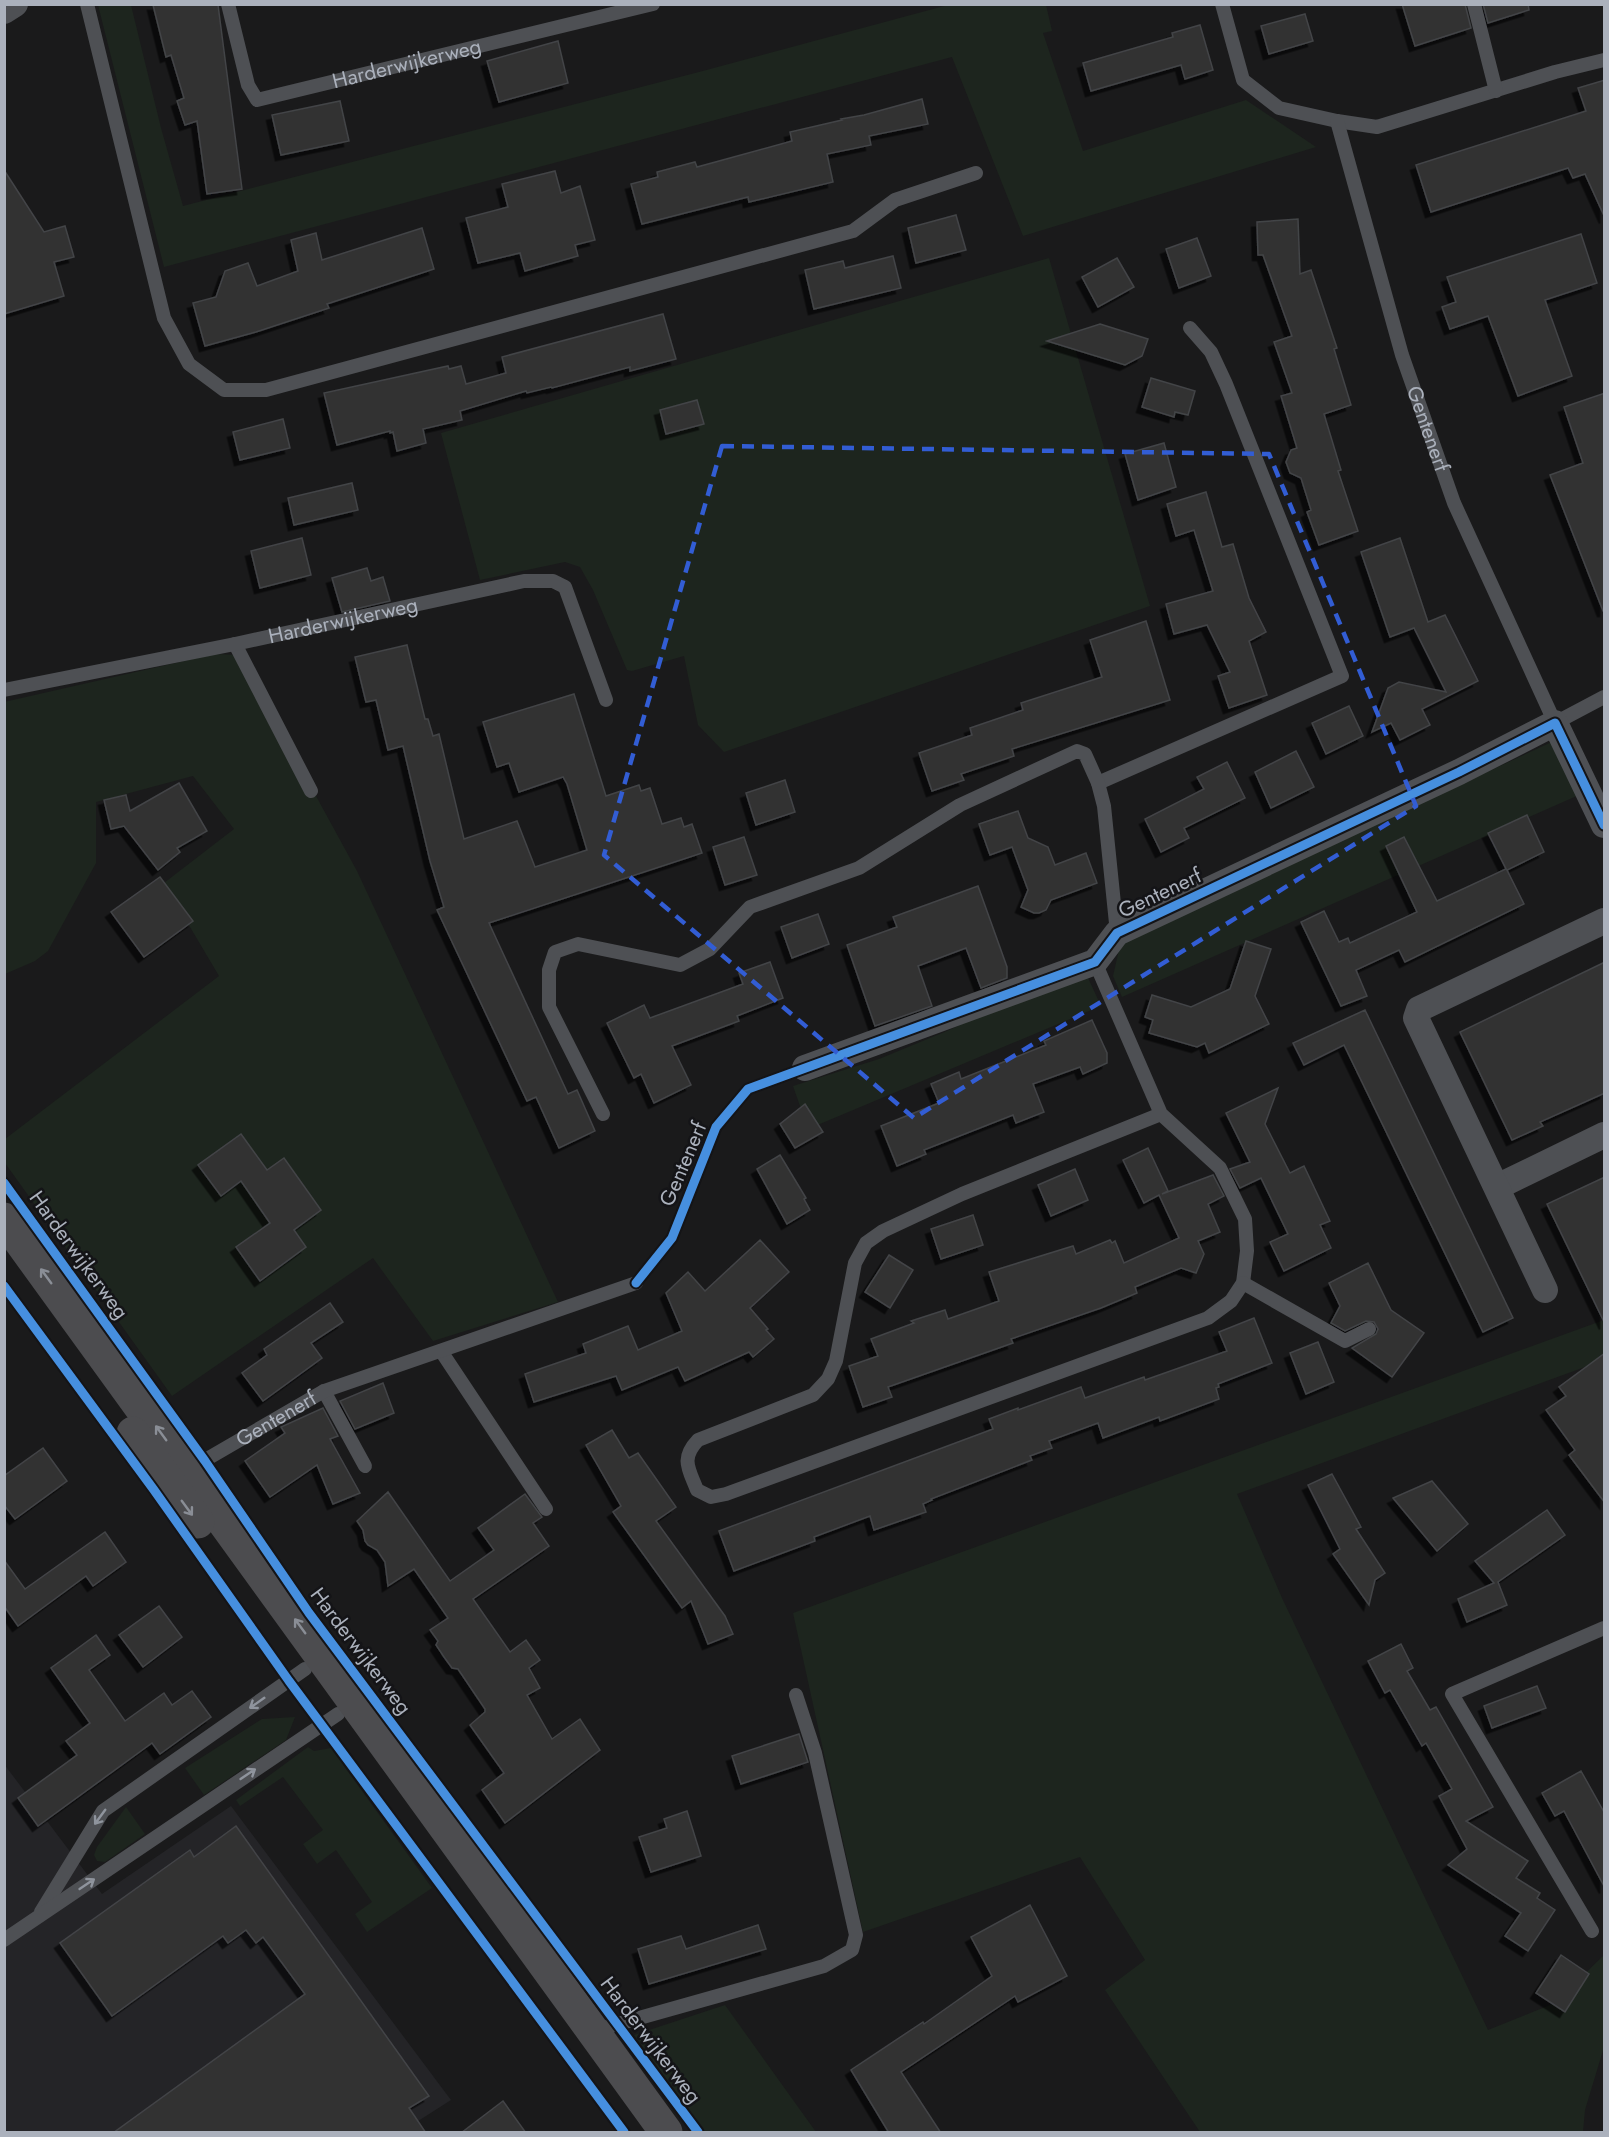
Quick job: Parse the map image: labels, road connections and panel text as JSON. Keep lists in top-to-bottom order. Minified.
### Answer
{"streets":{"main road":["Harderwijkerweg"],"street":["Gentenerf"]},"crossings":[["Harderwijkerweg","Gentenerf"]],"one_way":["Harderwijkerweg"]}
